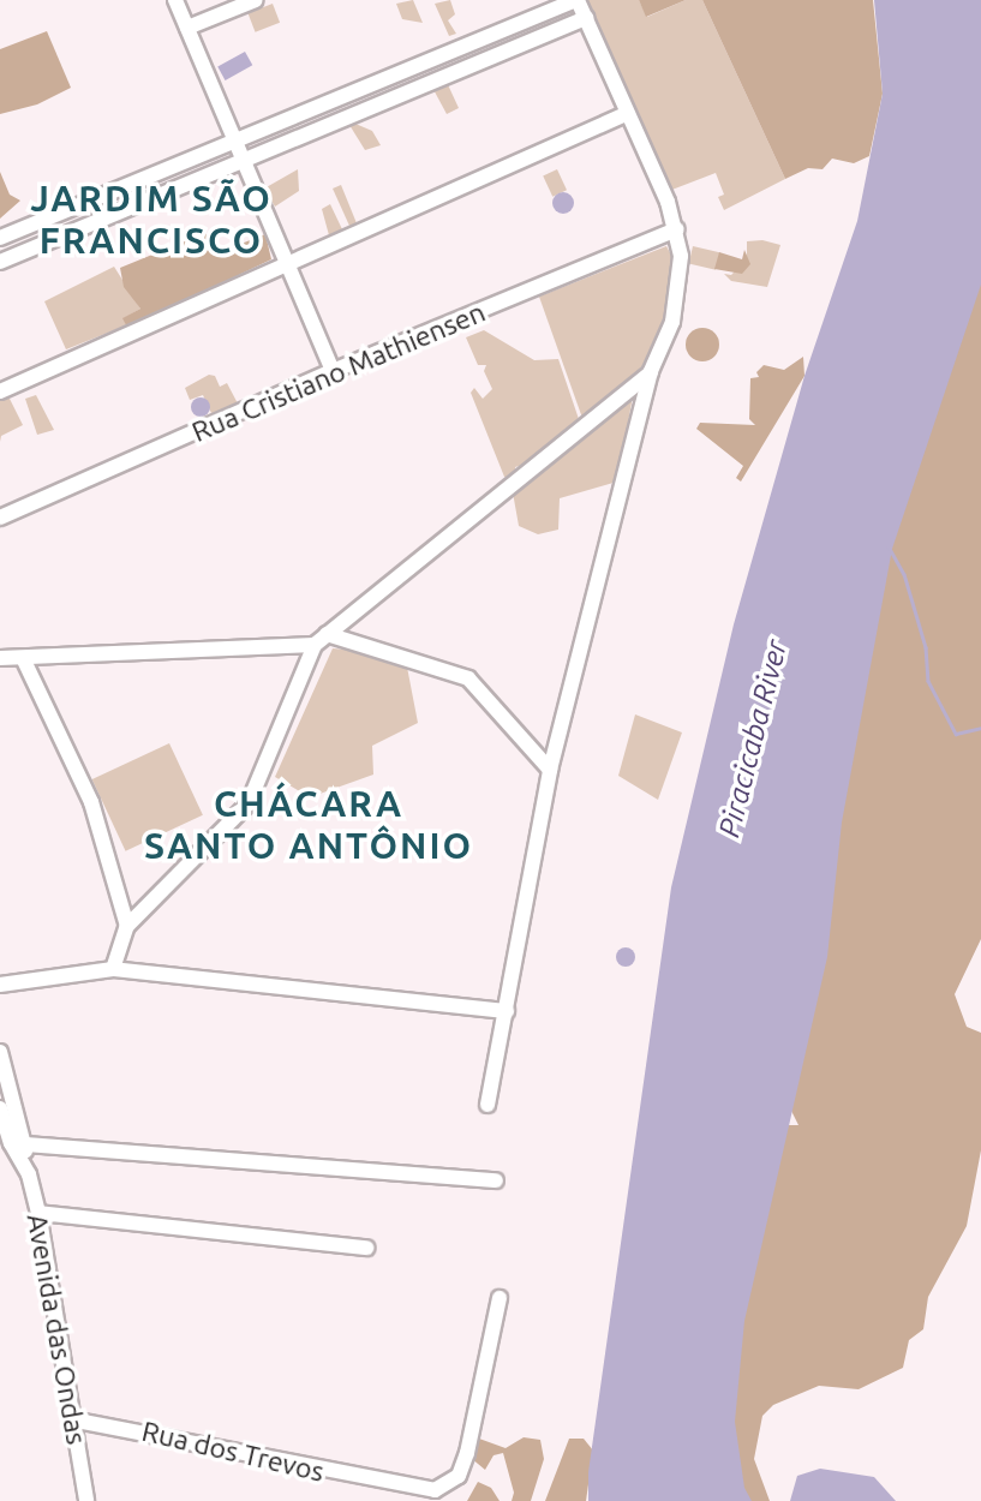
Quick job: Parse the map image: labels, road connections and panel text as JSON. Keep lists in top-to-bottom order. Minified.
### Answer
{"streets":{"street":["Rua Cristiano Mathiensen","Avenida das Ondas","Rua dos Trevos"]},"crossings":[["Avenida das Ondas","Rua dos Trevos"]],"districts":["JARDIM SÃO FRANCISCO","CHÁCARA SANTO ANTÔNIO"],"water":["Piracicaba River"]}
